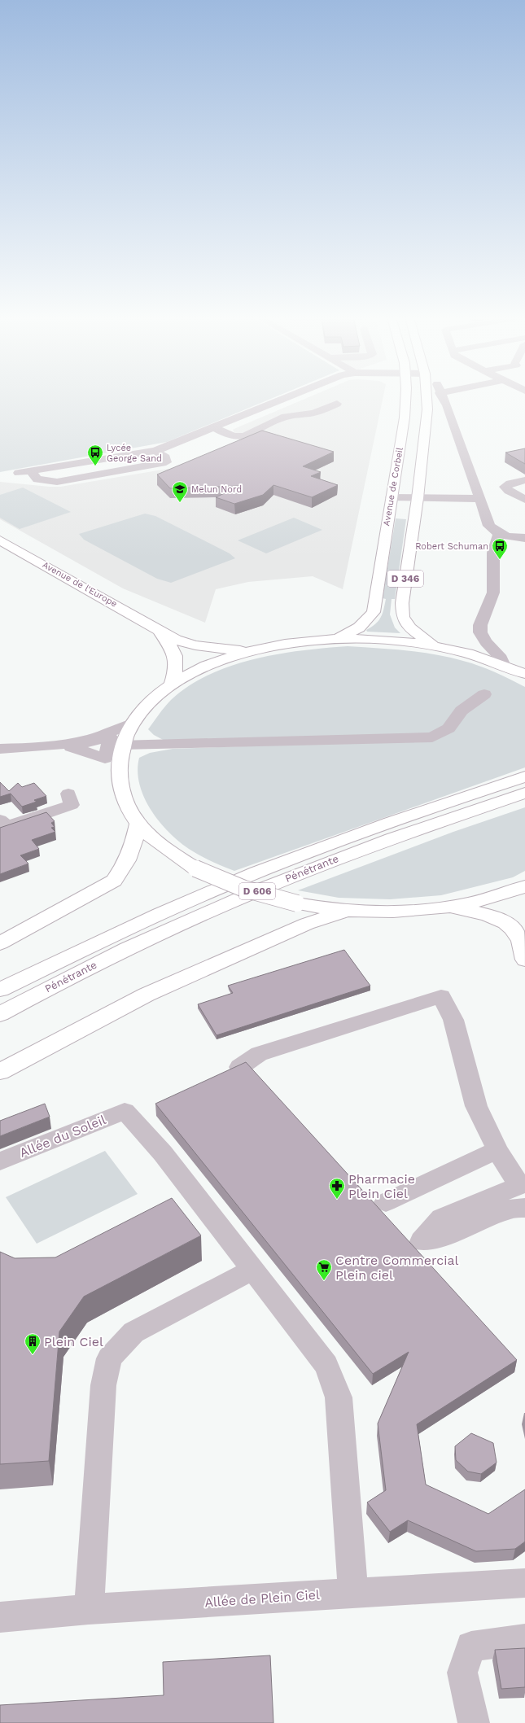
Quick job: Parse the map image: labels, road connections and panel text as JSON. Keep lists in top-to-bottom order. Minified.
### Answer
{"streets":{"main road":["Avenue de Corbeil","D 346","Avenue de l'Europe","Pénétrante","D 606"],"street":["Allée du Soleil","Allée de Plein Ciel"]},"places":{"bus stop":["Lycée George Sand","Robert Schuman"],"school or university":["Melun Nord"],"pharmacy":["Pharmacie Plein Ciel"],"supermarket":["Centre Commercial Plein ciel"],"building":["Plein Ciel"]}}
